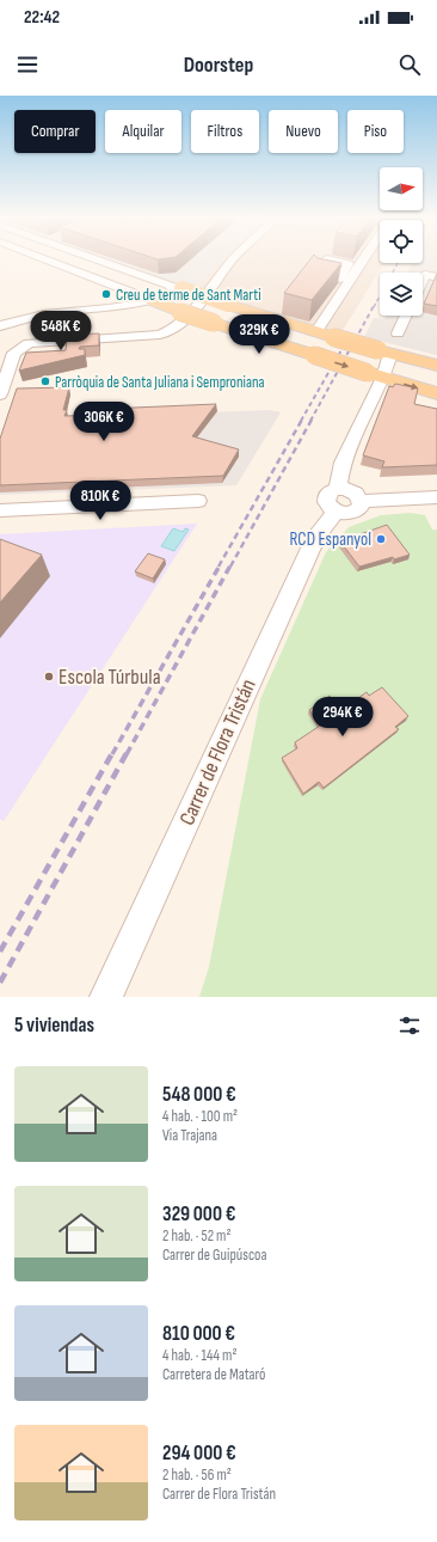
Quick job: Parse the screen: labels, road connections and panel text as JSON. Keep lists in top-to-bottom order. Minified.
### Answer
{"streets":{"street":["Carrer de Flora Tristán"]},"places":["Creu de terme de Sant Marti","Parròquia de Santa Juliana i Semproniana","RCD Espanyol","Escola Túrbula"],"north":"right","page":{"status":"22:42","header":"Doorstep","chip":["Comprar","Alquilar","Filtros","Nuevo","Piso"],"price":["548K €","329K €","306K €","810K €","294K €"],"heading":"5 viviendas","list":[{"name":"548 000 €","note":"4 hab. · 100 m² · Via Trajana"},{"name":"329 000 €","note":"2 hab. · 52 m² · Carrer de Guipúscoa"},{"name":"810 000 €","note":"4 hab. · 144 m² · Carretera de Mataró"},{"name":"294 000 €","note":"2 hab. · 56 m² · Carrer de Flora Tristán"}]}}
